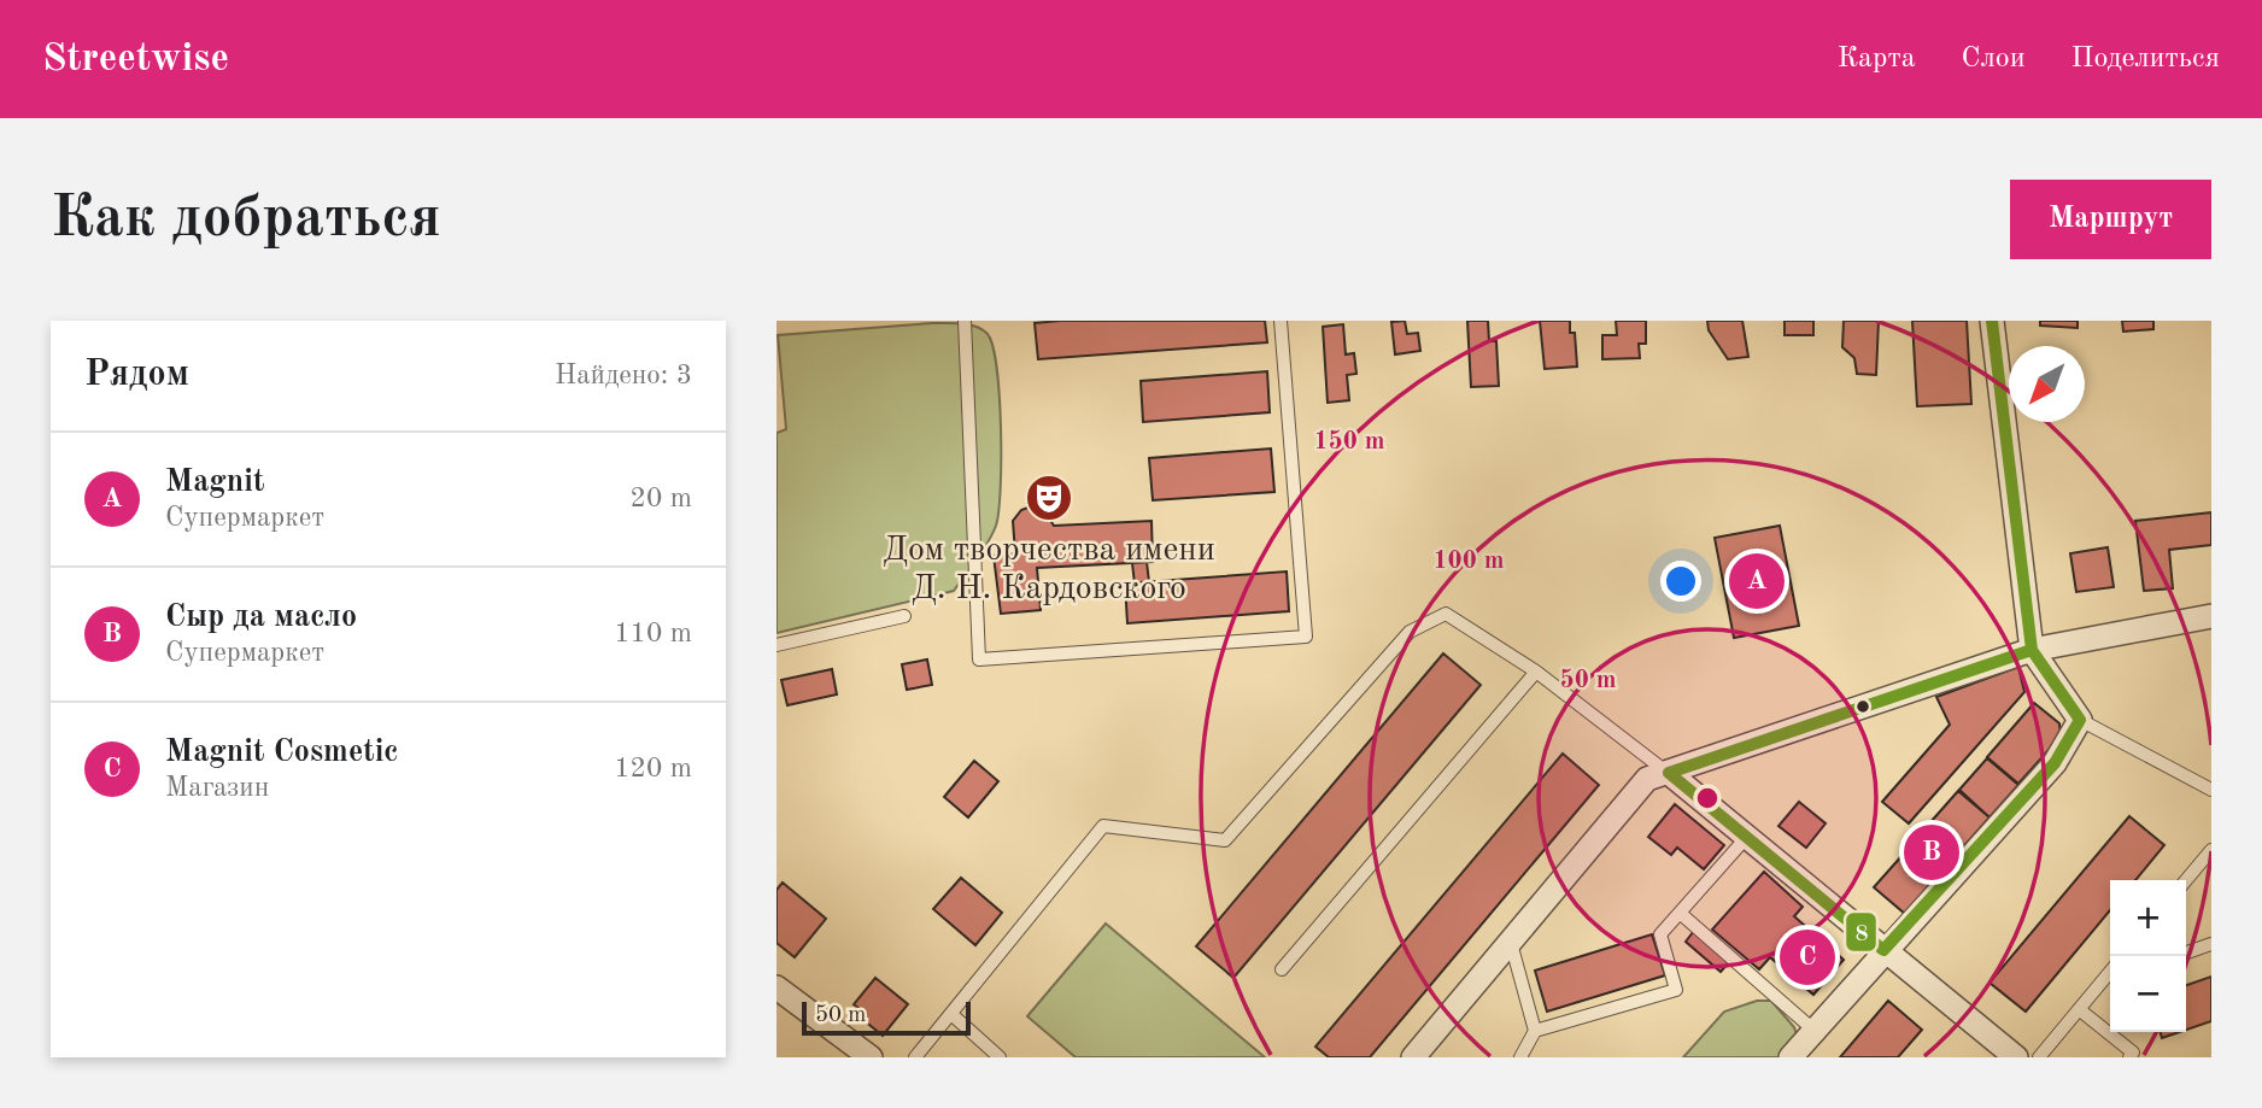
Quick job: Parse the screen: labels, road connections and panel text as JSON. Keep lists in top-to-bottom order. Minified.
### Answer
{"places":{"theatre":["Дом творчества имени Д. Н. Кардовского"]},"lines":["transit line 8"],"scale_bar":"50 m","north":"bottom left","page":{"header":"Streetwise","nav":["Карта","Слои","Поделиться"],"buttons":"Маршрут","title":"Как добраться","heading":["Рядом","Найдено: 3"],"list":[{"mark":"A","name":"Magnit","note":"Супермаркет","value":"20 m"},{"mark":"B","name":"Сыр да масло","note":"Супермаркет","value":"110 m"},{"mark":"C","name":"Magnit Cosmetic","note":"Магазин","value":"120 m"}],"pins":["A","B","C"],"map_buttons":["+","−"],"scale":"50 m"},"rings":["150 m","100 m","50 m"]}
